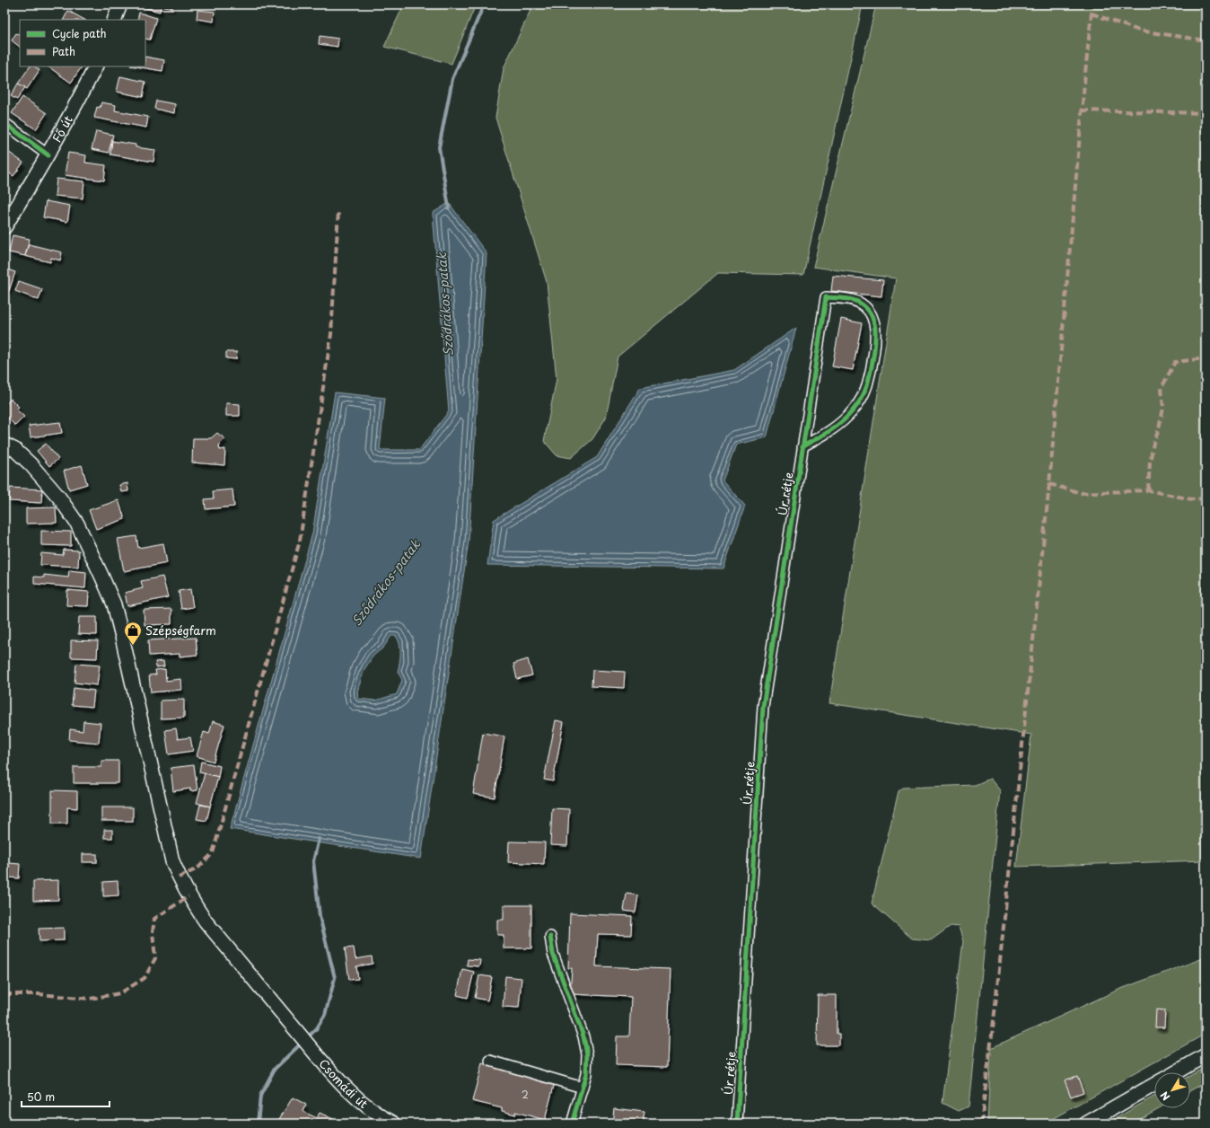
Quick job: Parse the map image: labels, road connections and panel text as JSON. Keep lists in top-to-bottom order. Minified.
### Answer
{"streets":{"main road":["Fő út","Csomádi út"],"street":["Úr rétje"]},"water":["Sződrákos-patak"],"places":{"shop":["Szépségfarm"]},"house_numbers":["2"],"legend":["Cycle path","Path"],"scale_bar":"50 m","north":"bottom left"}
